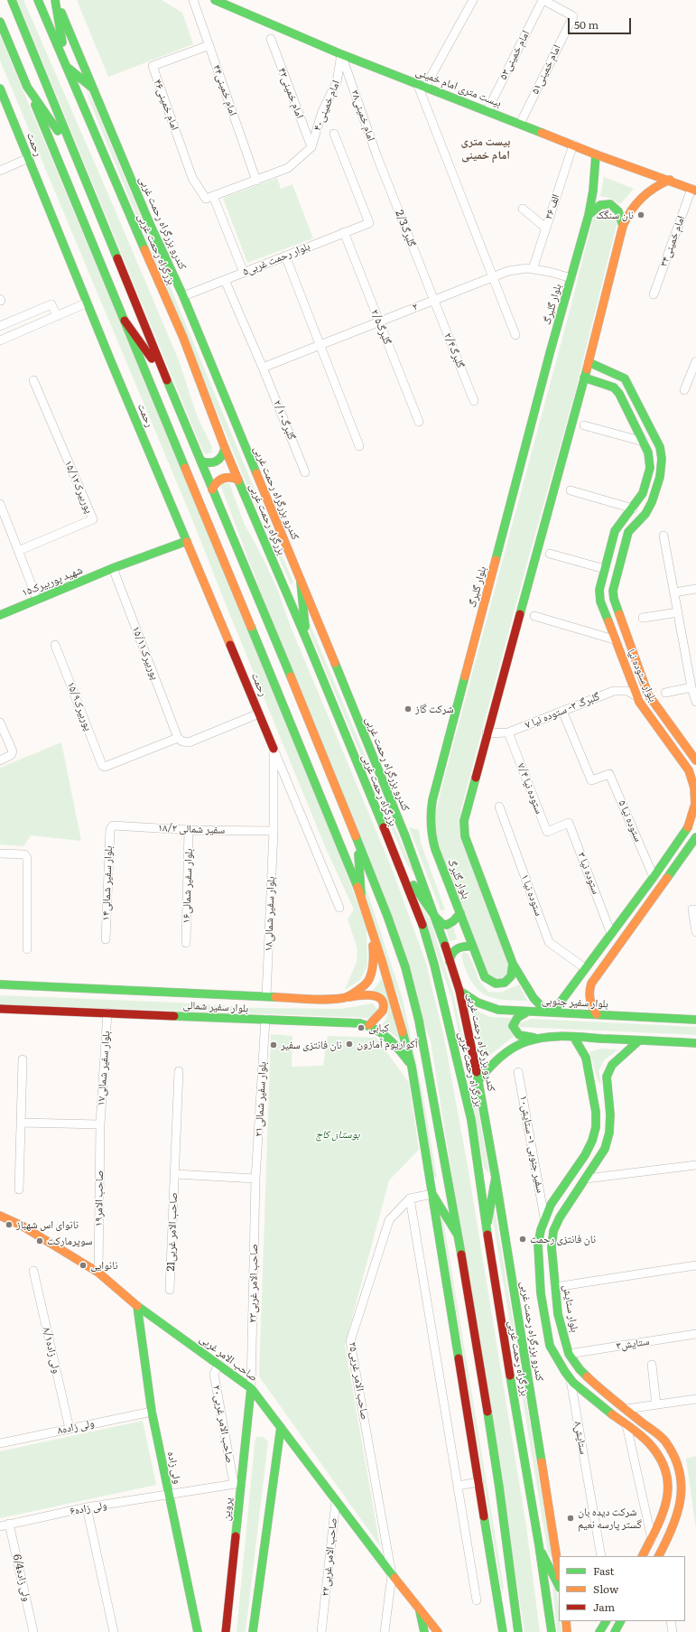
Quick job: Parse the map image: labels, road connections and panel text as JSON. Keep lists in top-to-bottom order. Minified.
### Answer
{"streets":{"main road":["بیست متری امام خمینی","رحمت","کندرو بزرگراه رحمت غربی","بزرگراه رحمت غربی","بلوار گلبرگ","شهید پوربیرک۱۵","بلوار ستوده نیا","بلوار سفیر جنوبی","بلوار سفیر شمالی","بلوار ستایش","صاحب الامر غربی","ولی زاده","پروین"],"street":["امام خمینی۵۳","امام خمینی۵۱","۴۴امام خمینی","امام خمینی۴۲","امام خمینی۴۶","امام خمینی۴۰","امام خمینی۳۸","۳۶ الف","2/3گلبرگ","امام خمینی۳۴","بلوار رحمت غربی۵","۲","گلبرگ۲/۵","گلبرگ۲/۴","گلبرگ۲/۱۰","پوربیرک۱۵/۱۲","پوربیرک۱۵/۱۱","پوربیرک۱۵/۹","گلبرگ ۳- ستوده نیا ۷","ستوده نیا ۷/۴","ستوده نیا ۵","سفیر شمالی ۱۸/۲","ستوده نیا ۳","بلوار سفیر شمالی۱۴","بلوار سفیر شمالی۱۶","ستوده نیا ۱","بلوار سفیر شمالی۱۸","بلوار سفیر شمالی۱۷","بلوار سفیر شمالی۲۱","سفیر جنوبی ۱- ستایش۱۰","صاحب الامر۱۹","21صاحب الامر غربی","صاحب الامر غربی۲۳","ستایش۳","ولی زاده۸/۱","صاحب الامر غربی۲۵","صاحب الامر غربی۲۰","ولی زاده۸","ستایش۸","ولی زاده۶","صاحب الامر غربی٢٢","6/4ولی زاده"]},"crossings":[["امام خمینی۵۳","امام خمینی۵۱"],["امام خمینی۵۳","بیست متری امام خمینی"],["امام خمینی۵۱","بیست متری امام خمینی"],["بیست متری امام خمینی","امام خمینی۴۰"],["بیست متری امام خمینی","امام خمینی۳۸"],["بیست متری امام خمینی","۳۶ الف"],["بیست متری امام خمینی","امام خمینی۳۴"],["بیست متری امام خمینی","بلوار گلبرگ"],["۴۴امام خمینی","امام خمینی۴۶"],["امام خمینی۴۲","امام خمینی۴۰"],["امام خمینی۴۰","امام خمینی۳۸"],["امام خمینی۳۸","2/3گلبرگ"],["رحمت","شهید پوربیرک۱۵"],["رحمت","بلوار سفیر شمالی۱۸"],["۳۶ الف","۲"],["کندرو بزرگراه رحمت غربی","بلوار رحمت غربی۵"],["کندرو بزرگراه رحمت غربی","بلوار سفیر جنوبی"],["2/3گلبرگ","۲"],["2/3گلبرگ","گلبرگ۲/۴"],["بلوار رحمت غربی۵","گلبرگ۲/۵"],["بلوار رحمت غربی۵","گلبرگ۲/۱۰"],["بلوار گلبرگ","۲"],["بلوار گلبرگ","بلوار ستوده نیا"],["بلوار گلبرگ","گلبرگ ۳- ستوده نیا ۷"],["بلوار گلبرگ","بلوار سفیر جنوبی"],["۲","گلبرگ۲/۵"],["۲","گلبرگ۲/۴"],["۲","گلبرگ۲/۱۰"],["شهید پوربیرک۱۵","پوربیرک۱۵/۱۱"],["پوربیرک۱۵/۱۱","پوربیرک۱۵/۹"],["بلوار ستوده نیا","گلبرگ ۳- ستوده نیا ۷"],["بلوار ستوده نیا","ستوده نیا ۵"],["بلوار ستوده نیا","ستوده نیا ۳"],["بلوار ستوده نیا","ستوده نیا ۱"],["بلوار ستوده نیا","بلوار سفیر جنوبی"],["گلبرگ ۳- ستوده نیا ۷","ستوده نیا ۷/۴"],["گلبرگ ۳- ستوده نیا ۷","ستوده نیا ۵"],["ستوده نیا ۷/۴","ستوده نیا ۳"],["سفیر شمالی ۱۸/۲","بلوار سفیر شمالی۱۴"],["سفیر شمالی ۱۸/۲","بلوار سفیر شمالی۱۶"],["سفیر شمالی ۱۸/۲","بلوار سفیر شمالی۱۸"],["بلوار سفیر شمالی۱۸","بلوار سفیر شمالی"],["بلوار سفیر شمالی","بلوار سفیر شمالی۱۷"],["بلوار سفیر شمالی","بلوار سفیر شمالی۲۱"],["بلوار سفیر شمالی۱۷","صاحب الامر۱۹"],["بلوار سفیر شمالی۲۱","صاحب الامر غربی۲۳"],["صاحب الامر۱۹","صاحب الامر غربی"],["صاحب الامر غربی۲۳","صاحب الامر غربی"],["صاحب الامر غربی۲۳","پروین"],["بلوار ستایش","ستایش۳"],["ولی زاده۸/۱","ولی زاده۸"],["صاحب الامر غربی","صاحب الامر غربی۲۵"],["صاحب الامر غربی","صاحب الامر غربی۲۰"],["صاحب الامر غربی","ولی زاده"],["صاحب الامر غربی","پروین"],["صاحب الامر غربی","صاحب الامر غربی٢٢"],["صاحب الامر غربی۲۰","ولی زاده۶"],["صاحب الامر غربی۲۰","پروین"],["ولی زاده۸","ولی زاده"],["ولی زاده","ولی زاده۶"],["ولی زاده۶","پروین"],["ولی زاده۶","6/4ولی زاده"]],"districts":["بیست متری امام خمینی"],"parks":["بوستان کاج"],"places":["نان سنگک","شرکت گاز","کبابی","آکواریوم آمازون","نان فانتزی سفیر","نانوای اس شهباز","نان فانتزی رحمت","سوپرمارکت","نانوایی","شرکت دیده بان گستر پارسه نعیم"],"legend":["Fast","Slow","Jam"],"scale_bar":"50 m"}
